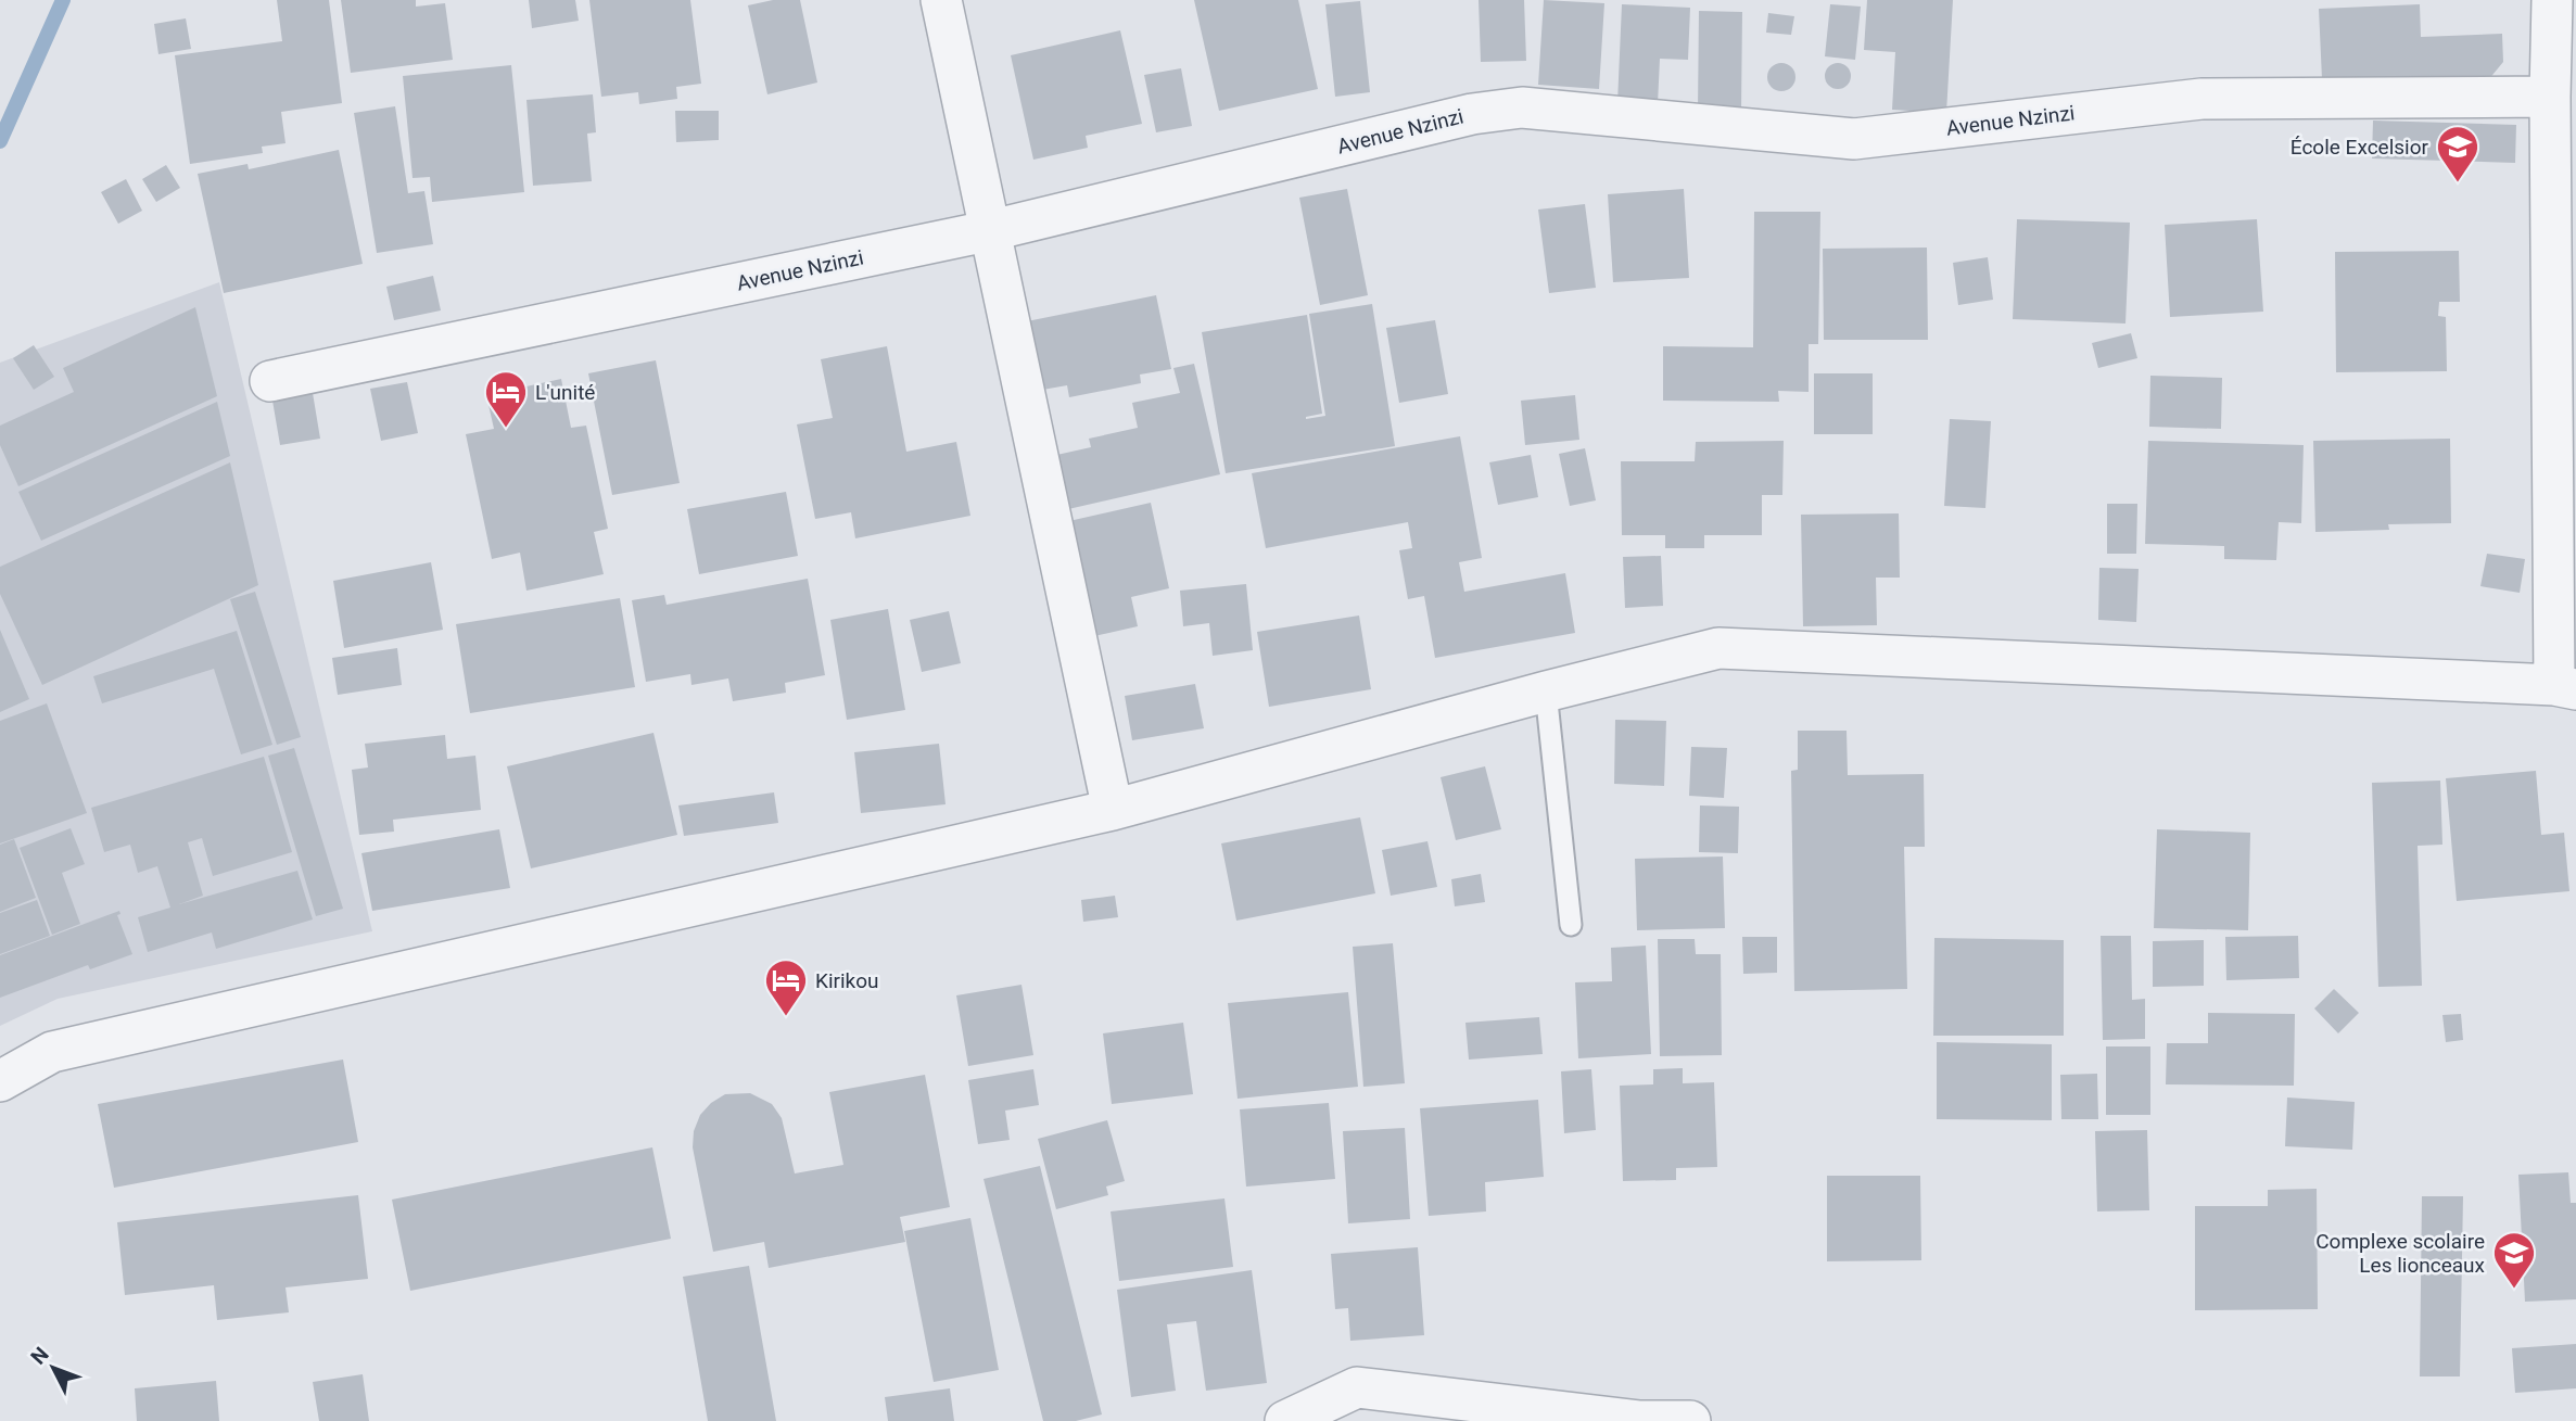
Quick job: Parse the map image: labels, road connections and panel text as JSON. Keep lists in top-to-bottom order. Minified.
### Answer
{"streets":{"street":["Avenue Nzinzi"]},"places":{"school or university":["École Excelsior","Complexe scolaire Les lionceaux"],"hotel":["L'unité","Kirikou"]},"north":"top left"}
